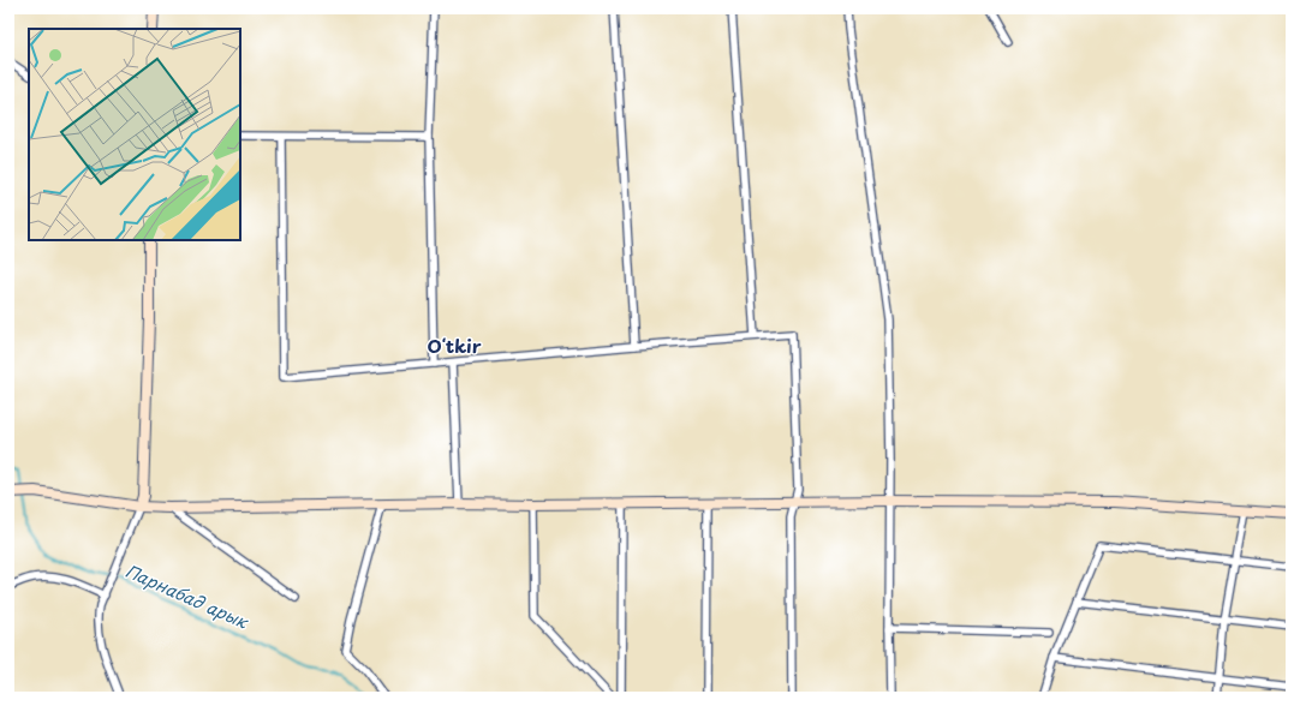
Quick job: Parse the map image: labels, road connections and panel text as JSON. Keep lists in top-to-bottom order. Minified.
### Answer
{"districts":["Oʻtkir"],"water":["Парнабад арык"]}
